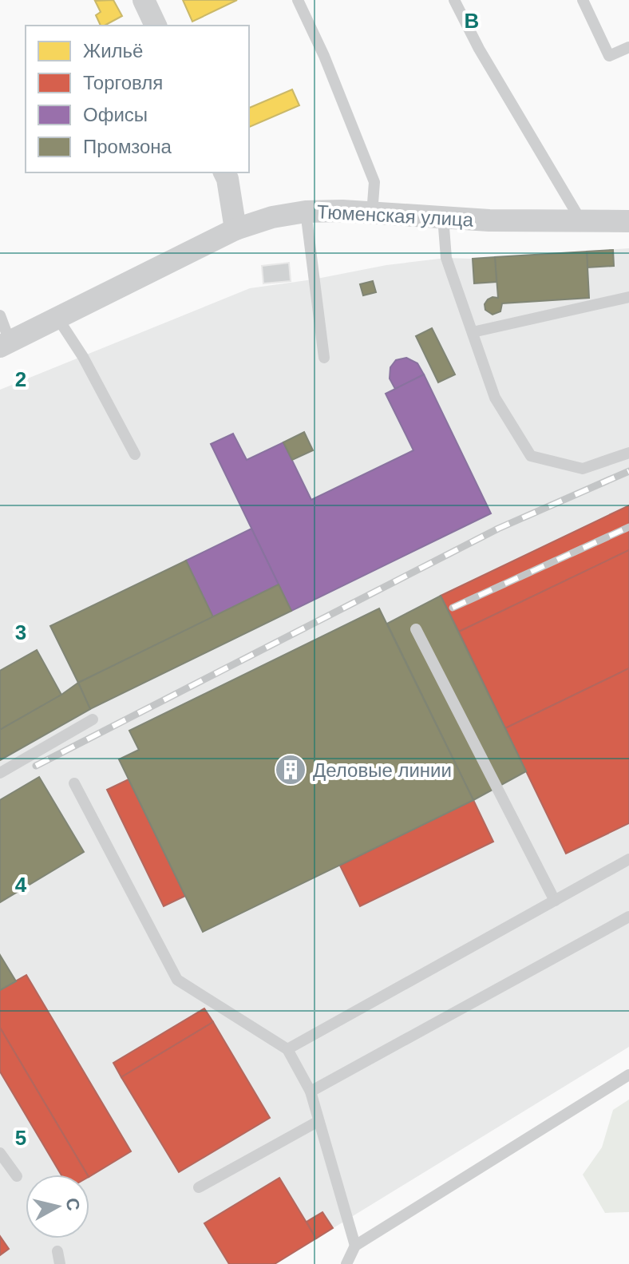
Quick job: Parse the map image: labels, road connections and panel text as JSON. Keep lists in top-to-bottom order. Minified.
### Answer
{"streets":{"street":["Тюменская улица"]},"places":{"building":["Деловые линии"]},"legend":["Жильё","Торговля","Офисы","Промзона"],"north":"right","grid":{"columns":["B"],"rows":["2","3","4","5"]}}
